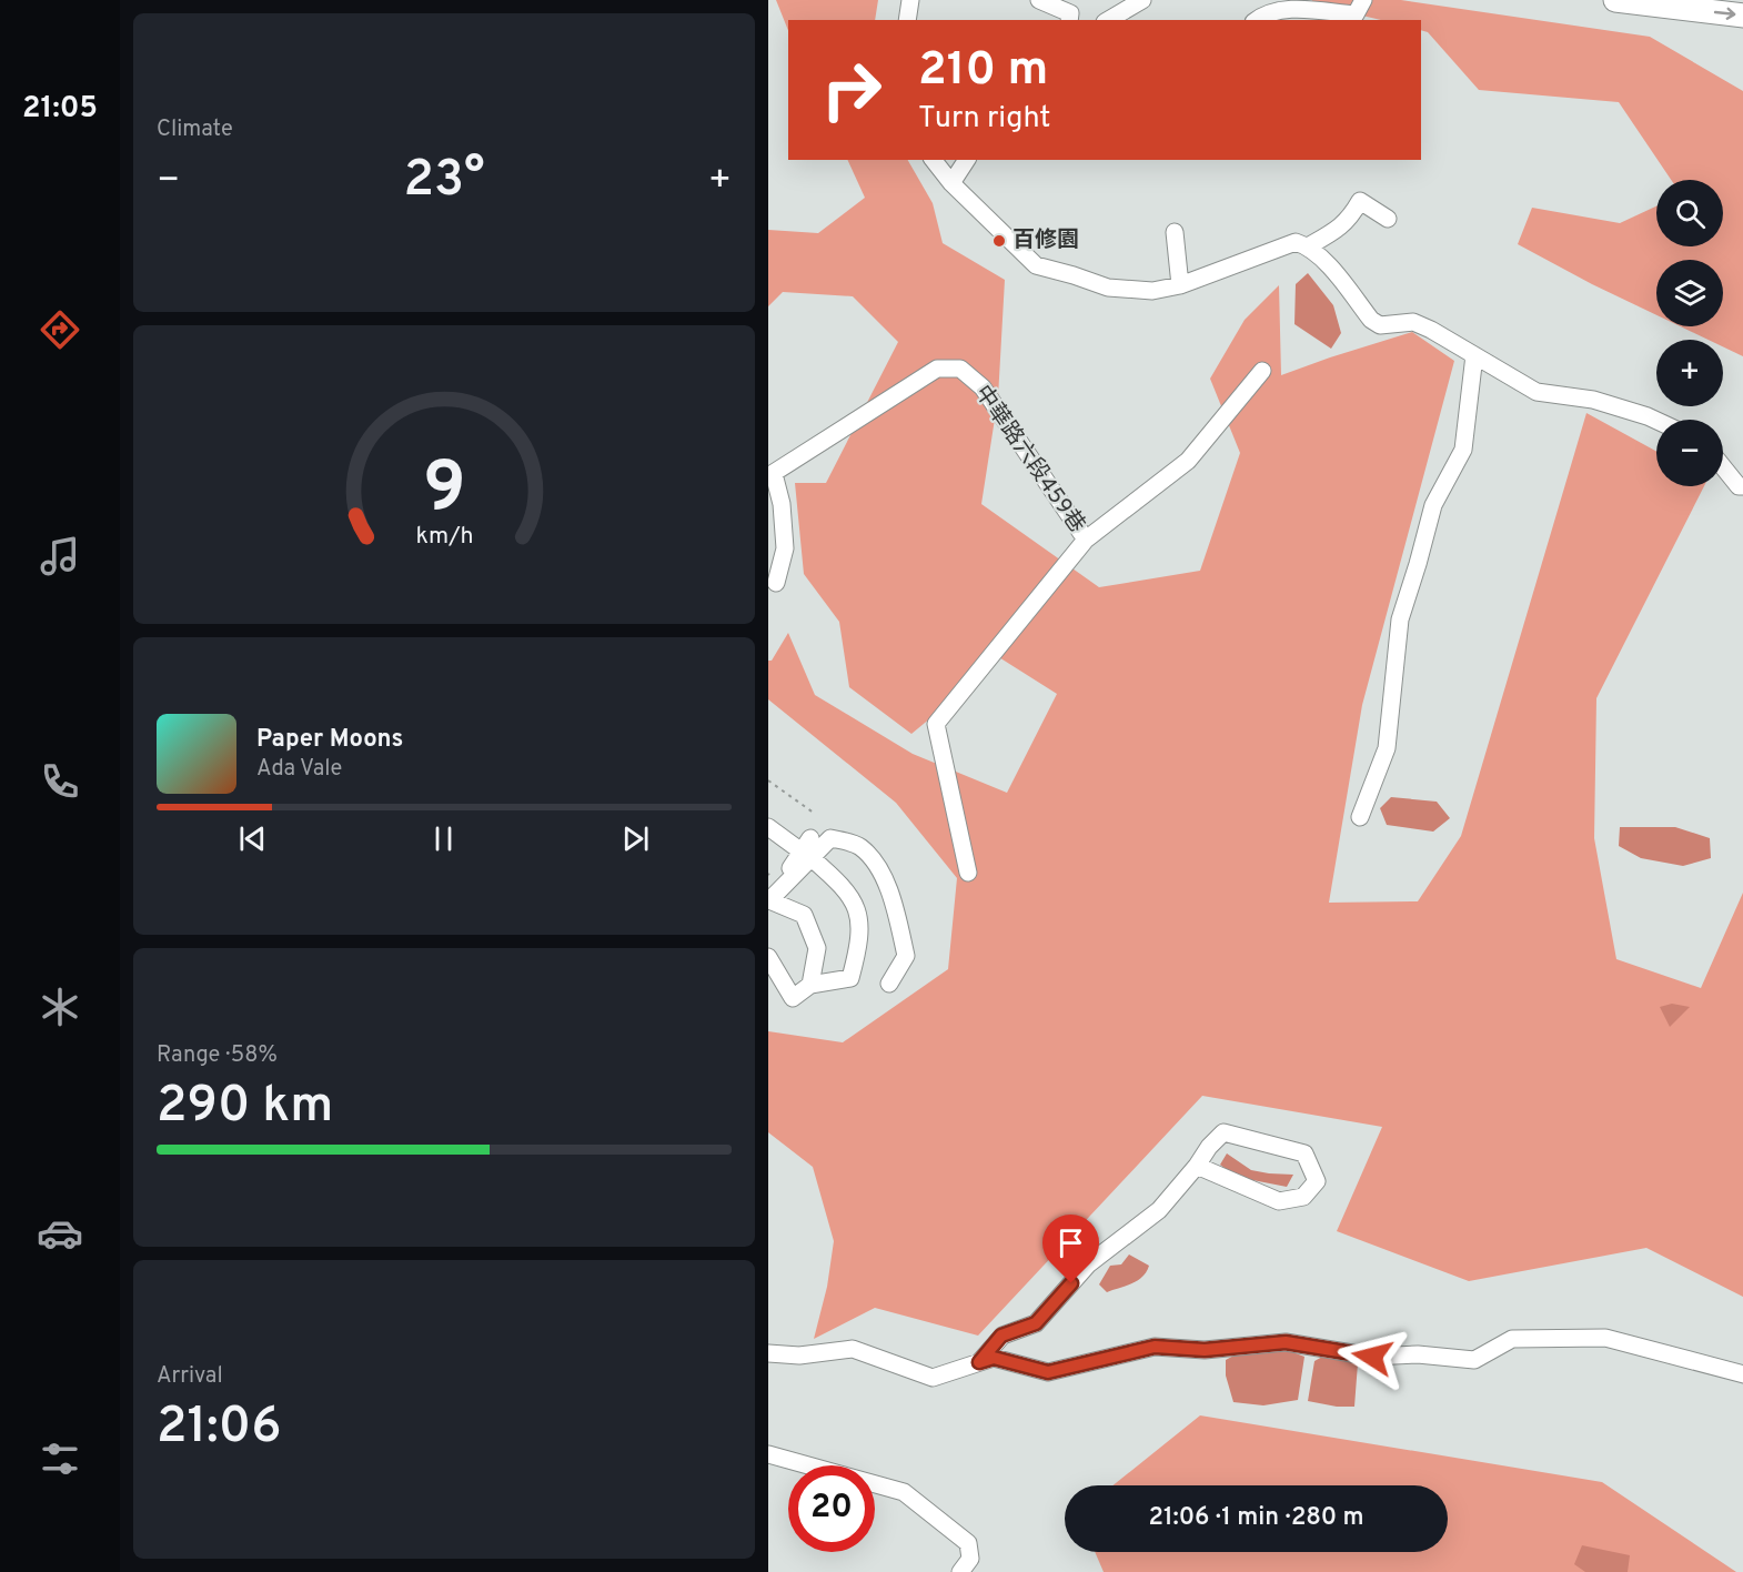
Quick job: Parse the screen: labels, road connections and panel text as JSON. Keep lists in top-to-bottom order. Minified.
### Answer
{"streets":{"lane":["中華路六段459巷"]},"places":["百修園"],"page":{"tabs":"21:05","tile":["Climate",["Range · 58%","290 km"],["Arrival","21:06"]],"turn":["210 m","Turn right"],"heat":["−","23°","+"],"map_buttons":["+","−"],"song":["Paper Moons","Ada Vale"],"limit":"20","trip":"21:06 · 1 min · 280 m","gauge":["9","km/h"]}}
